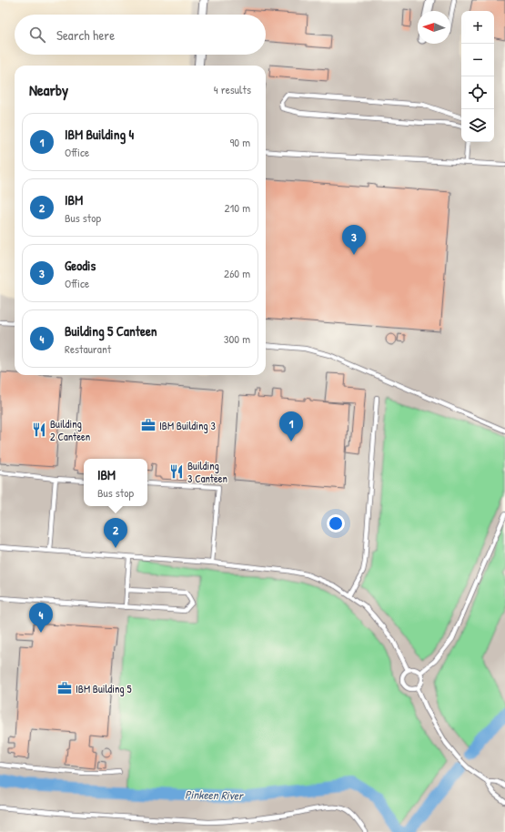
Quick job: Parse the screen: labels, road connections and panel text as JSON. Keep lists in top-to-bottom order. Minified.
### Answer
{"water":["Pinkeen River"],"places":{"office":["IBM Building 3","IBM Building 5"],"restaurant":["Building 2 Canteen","Building 3 Canteen"]},"north":"left","page":{"map_buttons":["+","−"],"search":"Search here","heading":["Nearby","4 results"],"list":[{"mark":"1","name":"IBM Building 4","note":"Office","value":"90 m"},{"mark":"2","name":"IBM","note":"Bus stop","value":"210 m"},{"mark":"3","name":"Geodis","note":"Office","value":"260 m"},{"mark":"4","name":"Building 5 Canteen","note":"Restaurant","value":"300 m"}],"pins":["3","1","2","4"],"popup":["IBM","Bus stop"]}}
